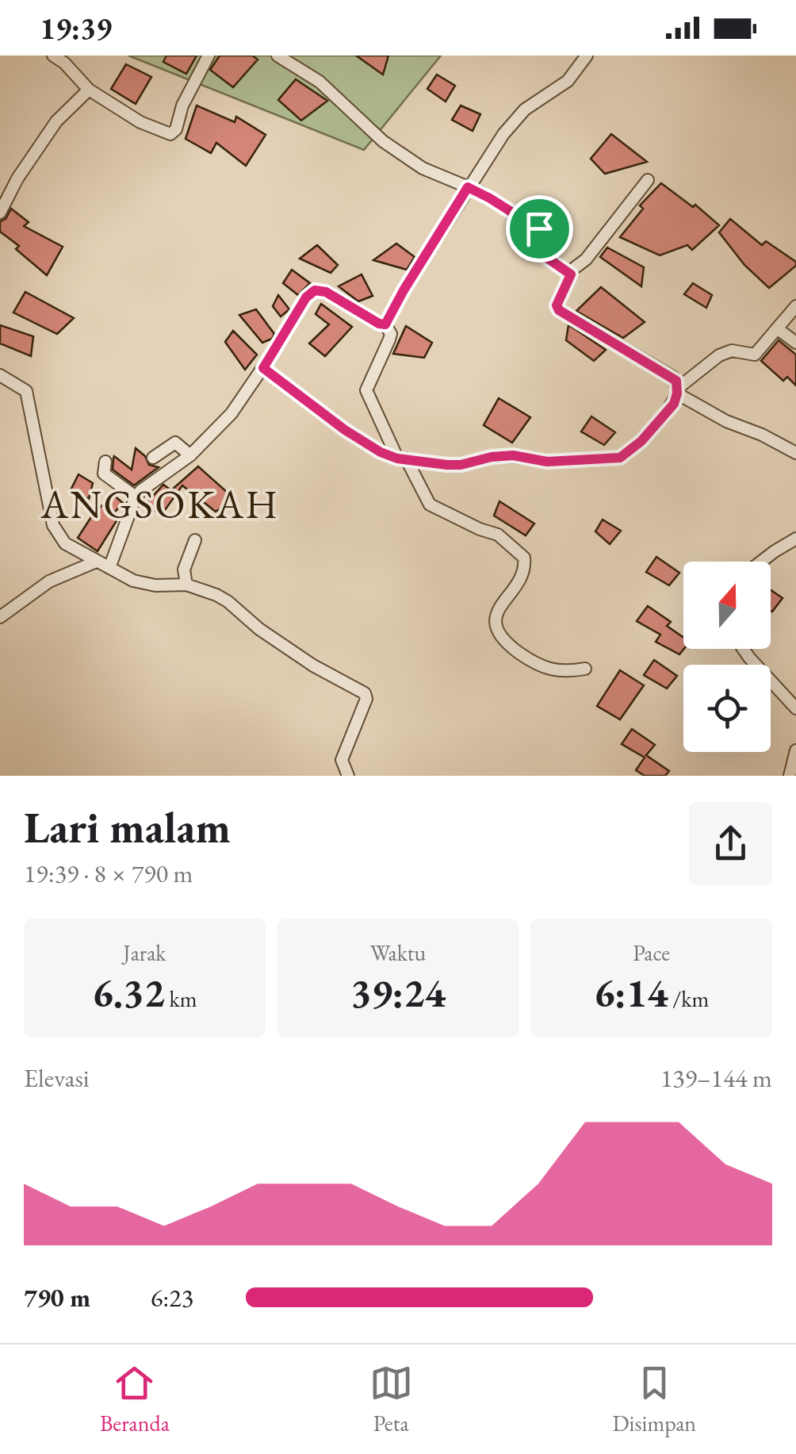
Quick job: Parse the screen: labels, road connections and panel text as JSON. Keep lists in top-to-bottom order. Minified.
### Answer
{"districts":["ANGSOKAH"],"north":"top","page":{"status":"19:39","heading":["Lari malam","19:39 · 8 × 790 m"],"stats":[["Jarak","6.32 km"],["Waktu","39:24"],["Pace","6:14 /km"]],"chart":["Elevasi","139–144 m"],"list":[{"name":"790 m","note":"6:23"}],"tabs":["Beranda","Peta","Disimpan"]}}
